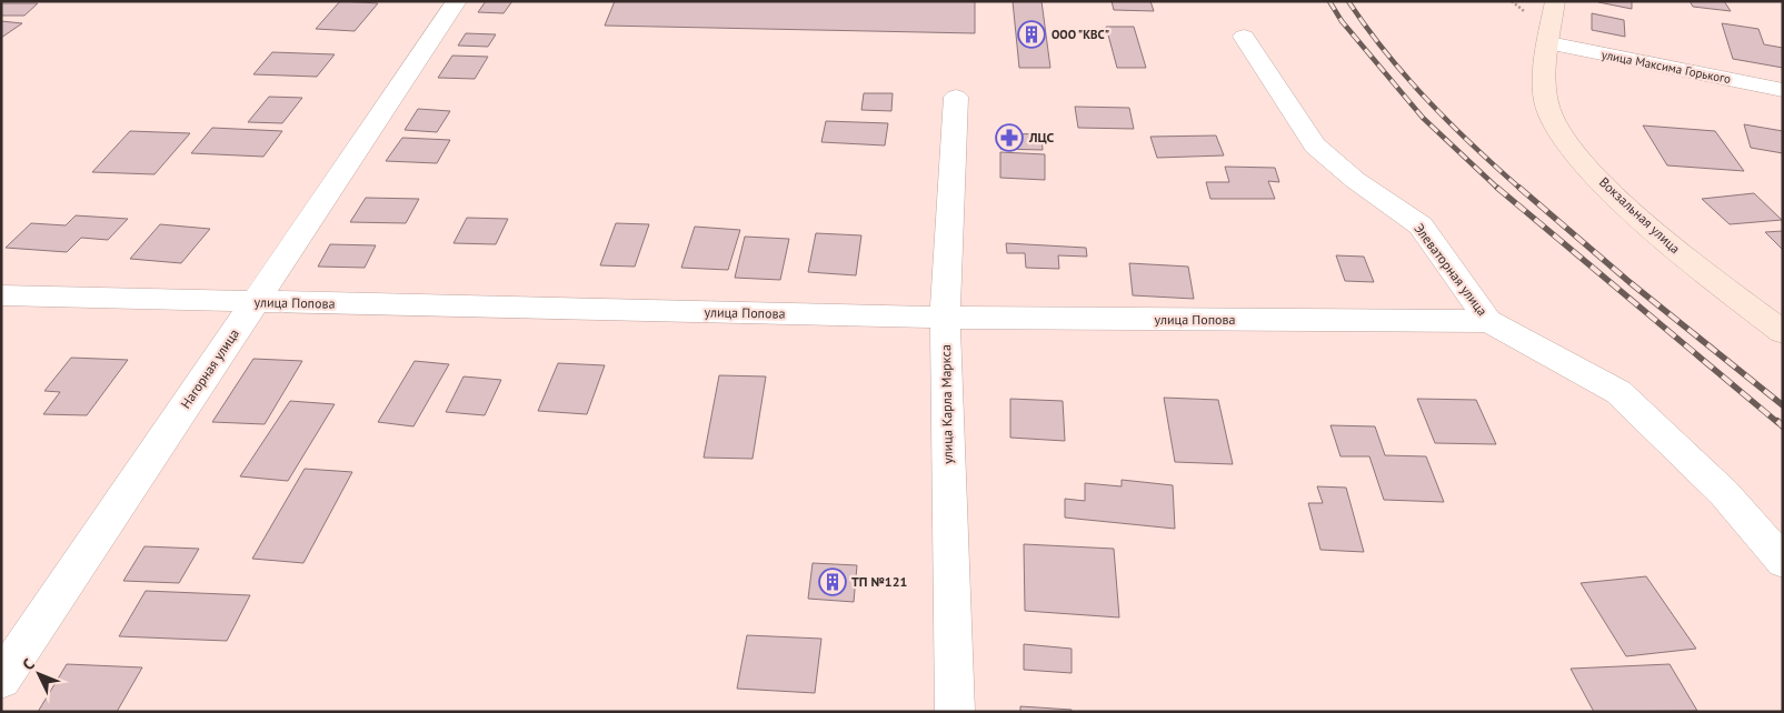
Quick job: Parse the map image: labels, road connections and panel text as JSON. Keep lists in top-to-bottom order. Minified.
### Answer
{"streets":{"street":["улица Максима Горького","Вокзальная улица","Элеваторная улица","улица Попова","Нагорная улица","улица Карла Маркса"]},"crossings":[["улица Максима Горького","Вокзальная улица"],["Элеваторная улица","улица Попова"],["улица Попова","Нагорная улица"],["улица Попова","улица Карла Маркса"]],"places":{"building":["ООО \"КВС\"","ТП №121"],"pharmacy":["ЛЦС"]},"north":"top left"}
